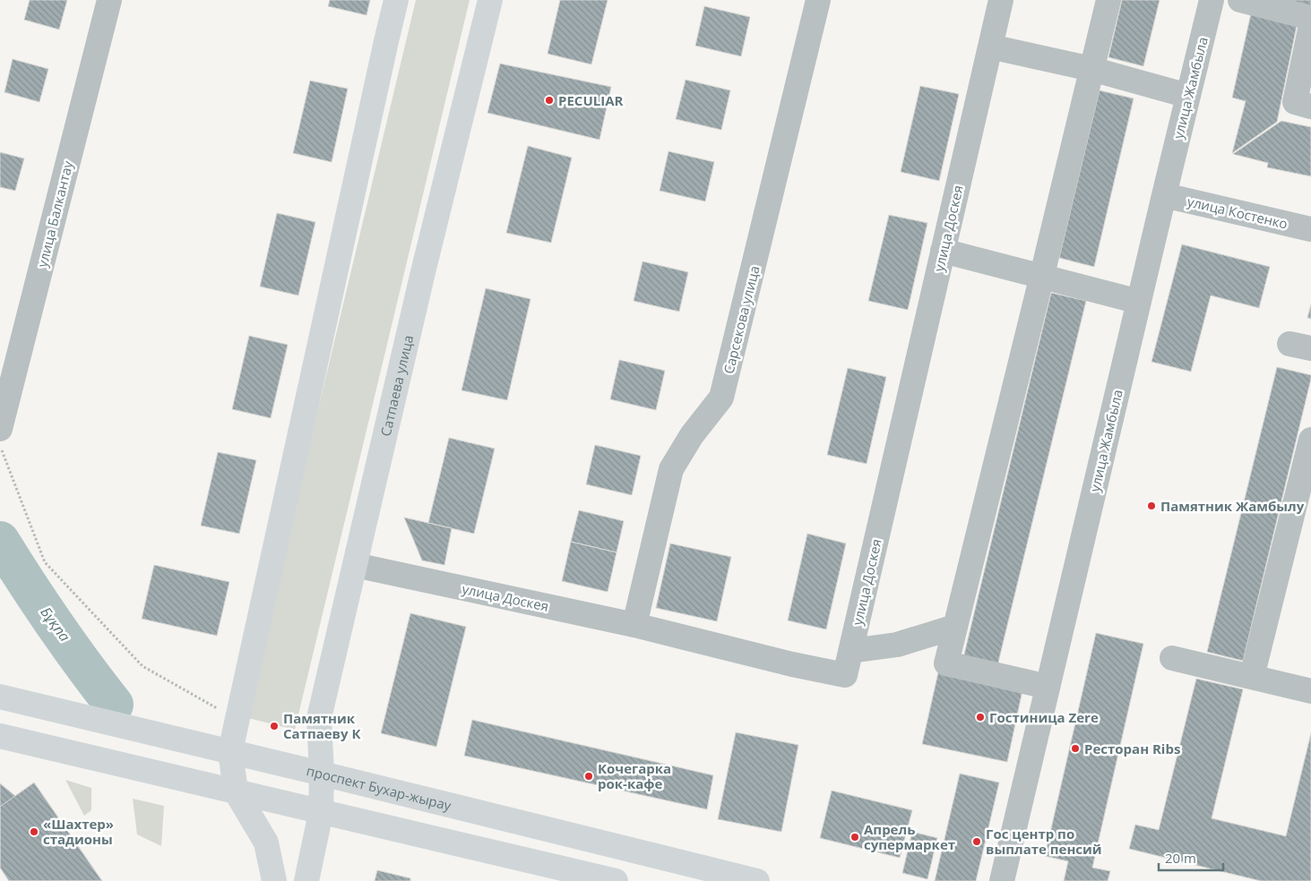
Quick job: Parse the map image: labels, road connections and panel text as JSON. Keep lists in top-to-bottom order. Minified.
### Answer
{"streets":{"main road":["Сатпаева улица","проспект Бухар-жырау"],"street":["улица Жамбыла","улица Костенко","улица Балкантау","улица Доскея","Сарсекова улица"]},"crossings":[["улица Жамбыла","улица Костенко"],["улица Доскея","Сарсекова улица"],["улица Доскея","Сатпаева улица"],["Сатпаева улица","проспект Бухар-жырау"]],"water":["Бұқпа"],"places":["PECULIAR","Памятник Жамбылу","Гостиница Zere","Памятник Сатпаеву К","Ресторан Ribs","Кочегарка рок-кафе","«Шахтер» стадионы","Апрель супермаркет","Гос центр по выплате пенсий"],"scale_bar":"20 m"}
